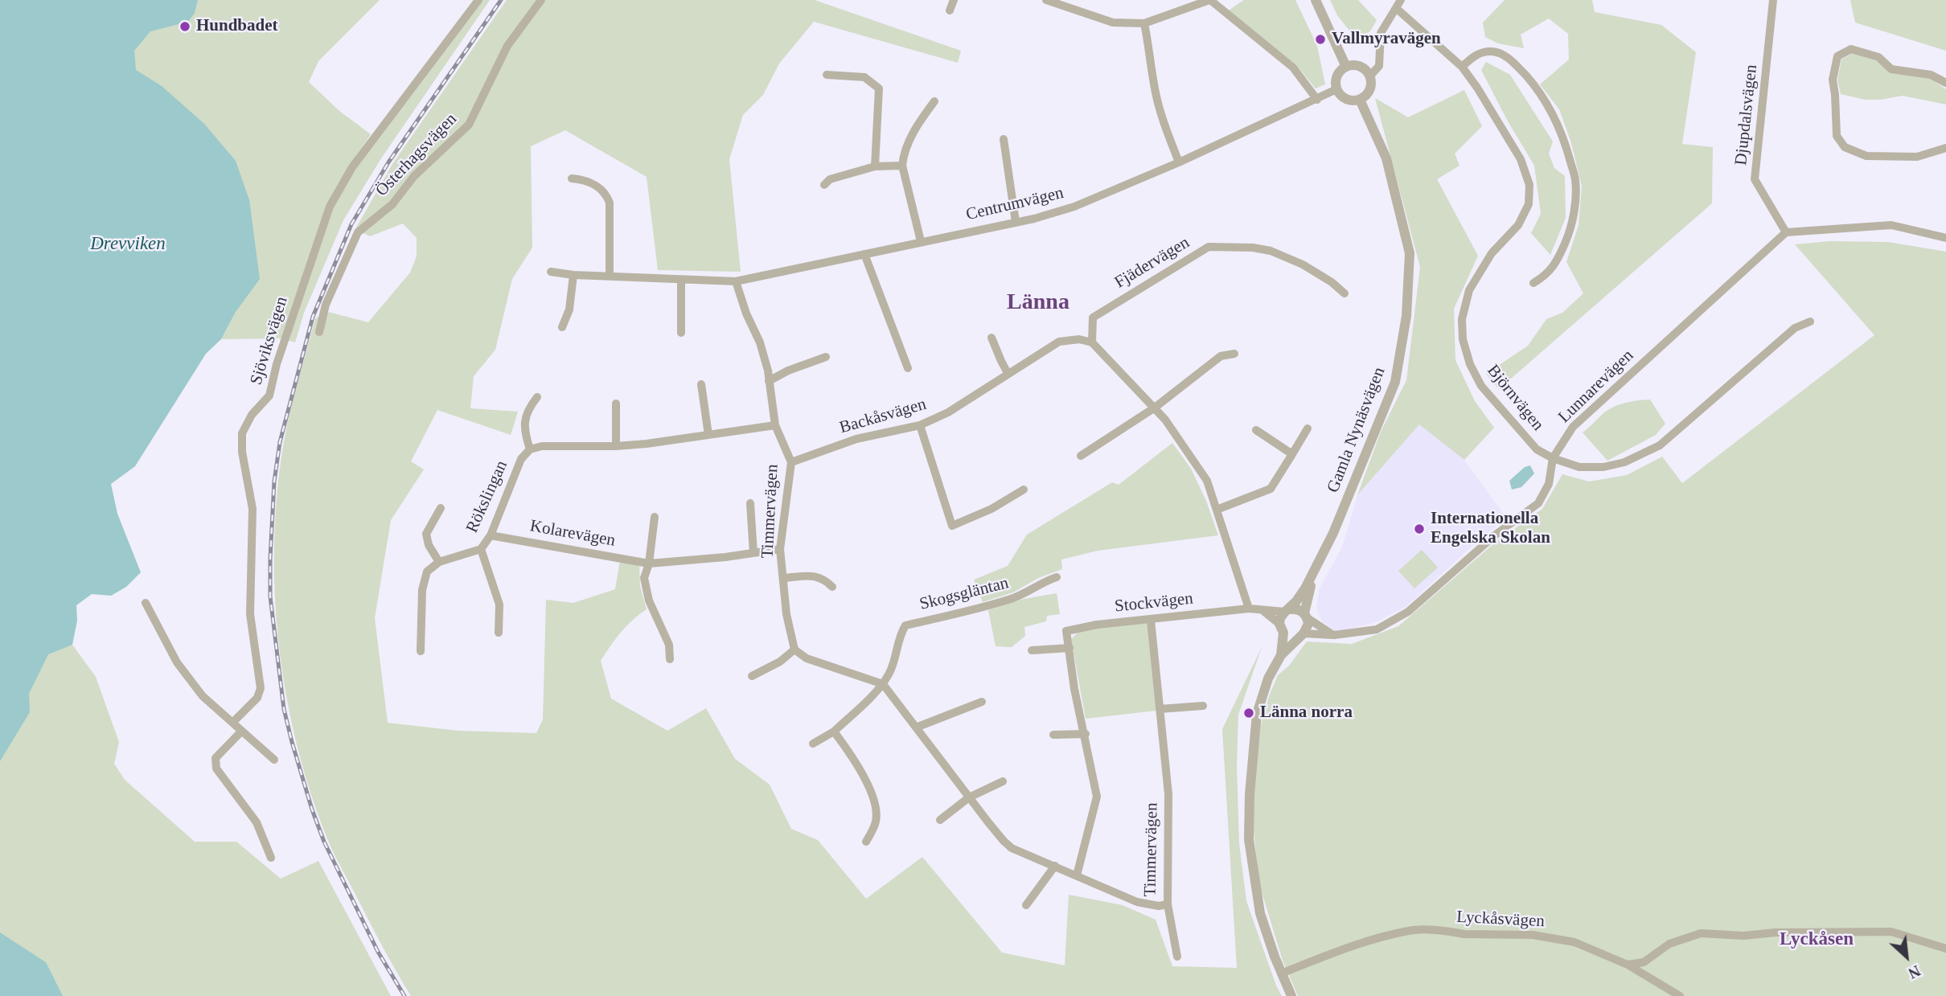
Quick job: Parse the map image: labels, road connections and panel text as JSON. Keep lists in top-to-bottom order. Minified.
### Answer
{"streets":{"street":["Djupdalsvägen","Österhagsvägen","Centrumvägen","Fjädervägen","Sjöviksvägen","Lunnarevägen","Björnvägen","Backåsvägen","Gamla Nynäsvägen","Rökslingan","Timmervägen","Kolarevägen","Skogsgläntan","Stockvägen","Lyckåsvägen"]},"crossings":[["Djupdalsvägen","Lunnarevägen"],["Centrumvägen","Gamla Nynäsvägen"],["Centrumvägen","Timmervägen"],["Fjädervägen","Backåsvägen"],["Lunnarevägen","Björnvägen"],["Lunnarevägen","Gamla Nynäsvägen"],["Lunnarevägen","Stockvägen"],["Backåsvägen","Timmervägen"],["Gamla Nynäsvägen","Stockvägen"],["Gamla Nynäsvägen","Lyckåsvägen"],["Rökslingan","Timmervägen"],["Rökslingan","Kolarevägen"],["Timmervägen","Kolarevägen"],["Timmervägen","Skogsgläntan"],["Timmervägen","Stockvägen"]],"districts":["Länna","Lyckåsen"],"water":["Drevviken"],"places":["Hundbadet","Vallmyravägen","Internationella Engelska Skolan","Länna norra"],"north":"bottom right"}
